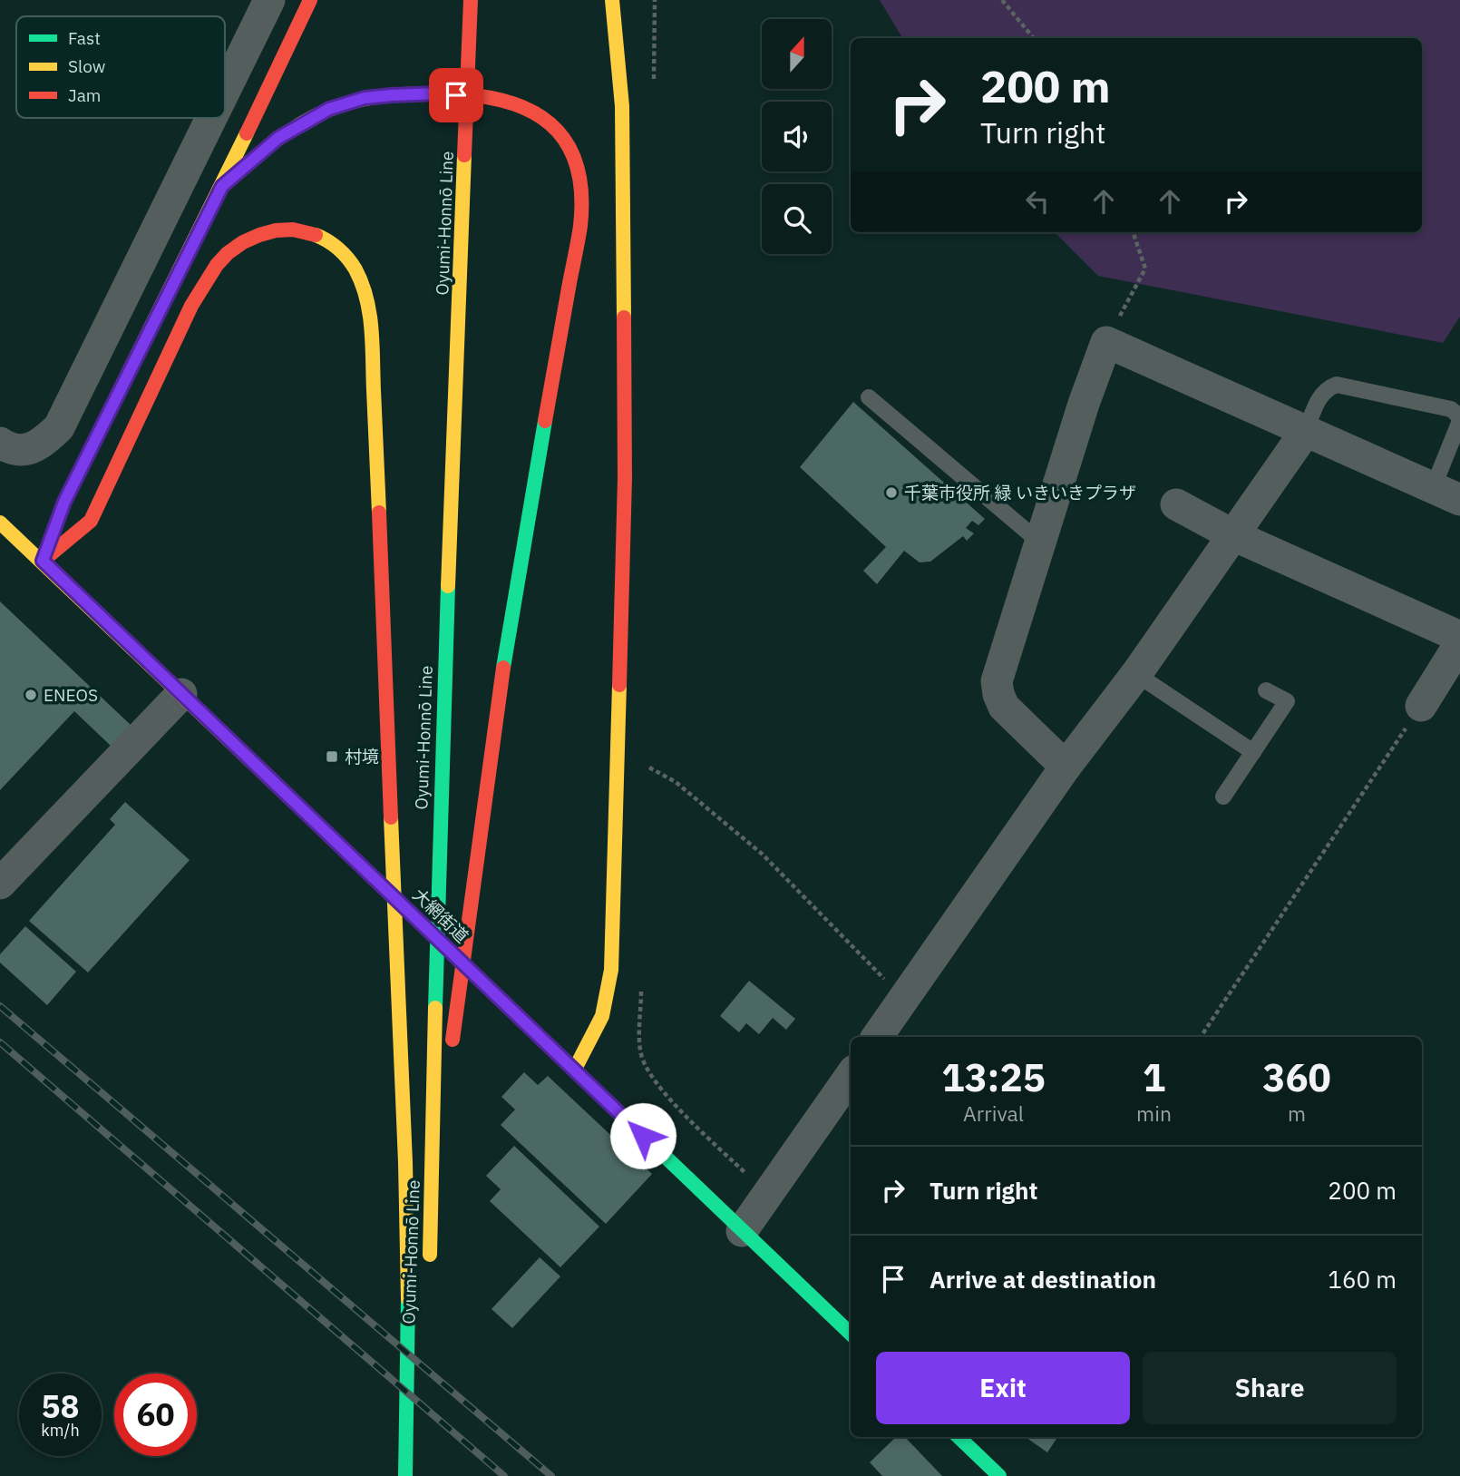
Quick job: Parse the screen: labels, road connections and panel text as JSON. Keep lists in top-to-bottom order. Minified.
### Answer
{"streets":{"main road":["Oyumi-Honnō Line","大網街道"]},"places":{"other":["千葉市役所 緑 いきいきプラザ","ENEOS"],"transit":["村境"]},"legend":["Fast","Slow","Jam"],"north":"top","page":{"turn":["200 m","Turn right"],"eta":["13:25","Arrival","1","min","360","m"],"list":[{"name":"Turn right","value":"200 m"},{"name":"Arrive at destination","value":"160 m"}],"buttons":["Exit","Share"],"speed":"58 km/h","limit":"60"}}
